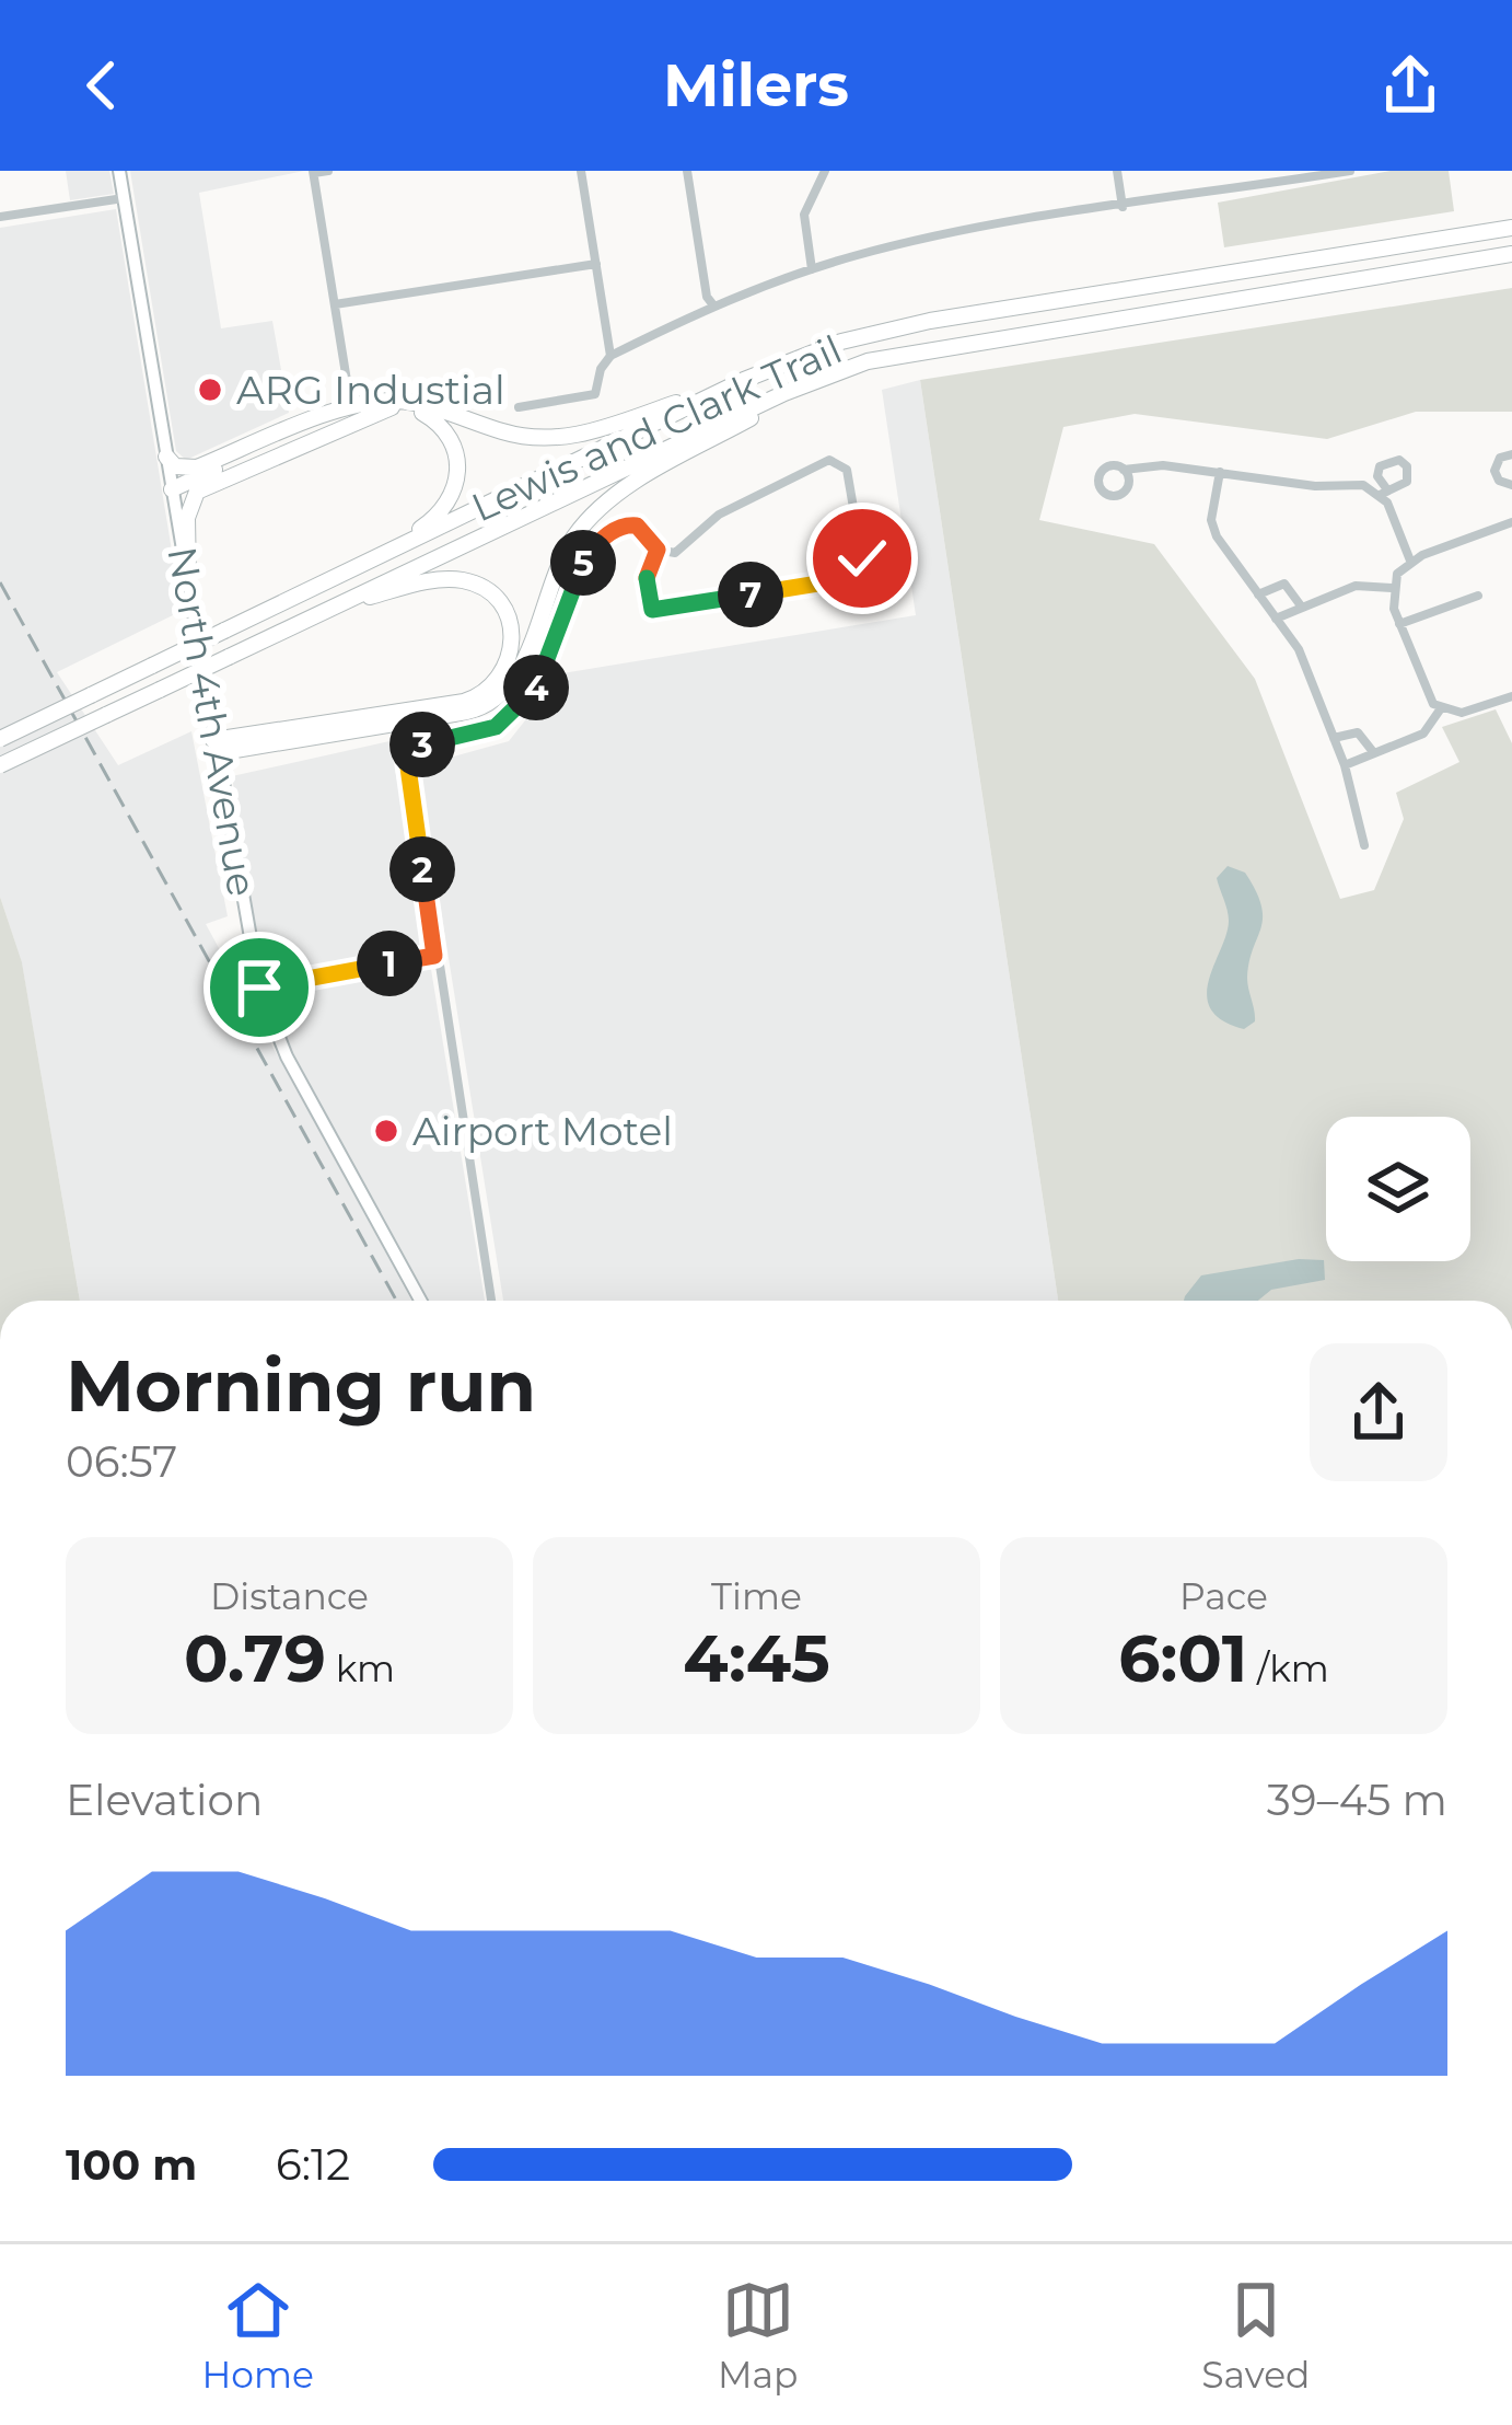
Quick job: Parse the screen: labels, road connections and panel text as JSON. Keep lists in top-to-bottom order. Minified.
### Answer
{"streets":{"highway":["Lewis and Clark Trail"],"main road":["North 4th Avenue"]},"places":["ARG Industial","Airport Motel"],"page":{"header":"Milers","pins":["5","7","4","3","2","1"],"heading":["Morning run","06:57"],"stats":[["Distance","0.79 km"],["Time","4:45"],["Pace","6:01 /km"]],"chart":["Elevation","39–45 m"],"list":[{"name":"100 m","note":"6:12"}],"tabs":["Home","Map","Saved"]}}
